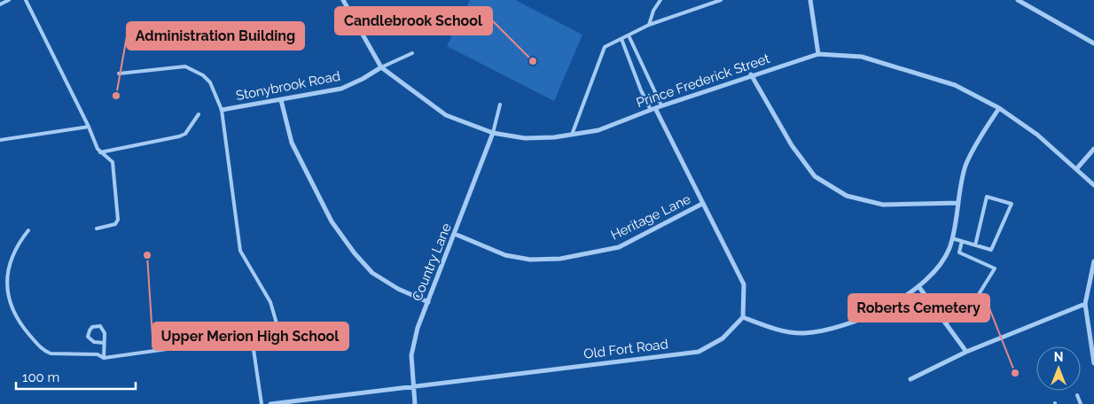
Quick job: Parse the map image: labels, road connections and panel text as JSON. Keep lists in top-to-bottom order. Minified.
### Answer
{"streets":{"street":["Prince Frederick Street","Stonybrook Road","Heritage Lane","Country Lane","Old Fort Road"]},"crossings":[["Prince Frederick Street","Stonybrook Road"],["Prince Frederick Street","Country Lane"],["Heritage Lane","Country Lane"],["Country Lane","Old Fort Road"]],"places":["Candlebrook School","Administration Building","Upper Merion High School","Roberts Cemetery"],"scale_bar":"100 m","north":"top"}
